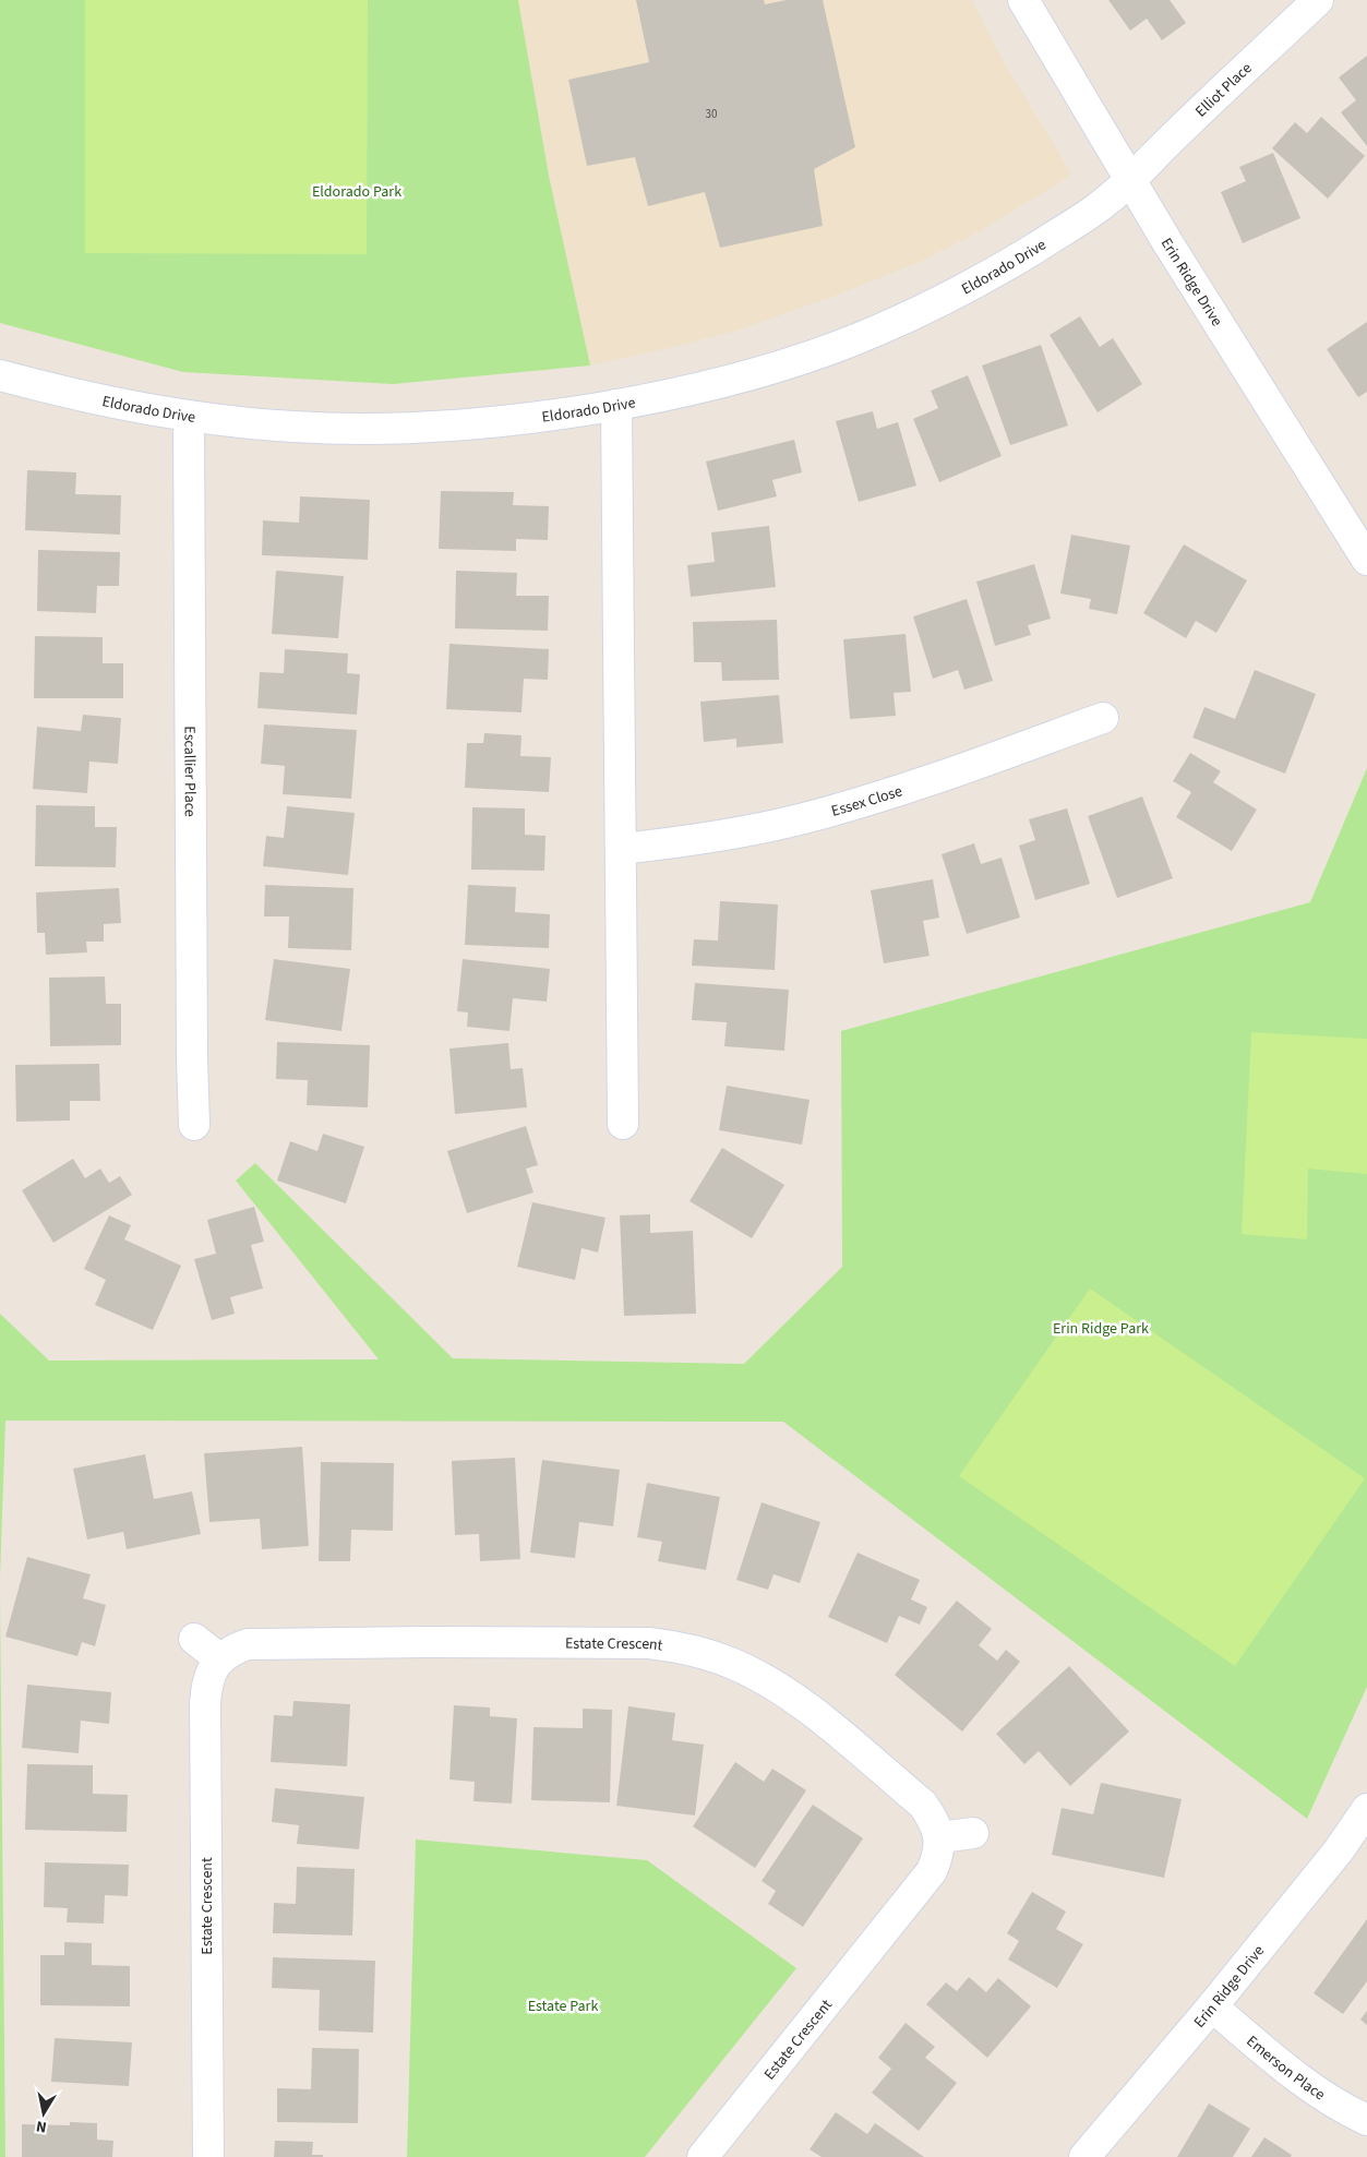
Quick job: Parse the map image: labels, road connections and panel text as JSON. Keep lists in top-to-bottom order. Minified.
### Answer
{"streets":{"street":["Elliot Place","Eldorado Drive","Erin Ridge Drive","Escallier Place","Essex Close","Estate Crescent","Emerson Place"]},"crossings":[["Elliot Place","Eldorado Drive"],["Elliot Place","Erin Ridge Drive"],["Eldorado Drive","Erin Ridge Drive"],["Eldorado Drive","Escallier Place"],["Erin Ridge Drive","Emerson Place"]],"parks":["Eldorado Park","Erin Ridge Park","Estate Park"],"house_numbers":["30"],"north":"bottom"}
